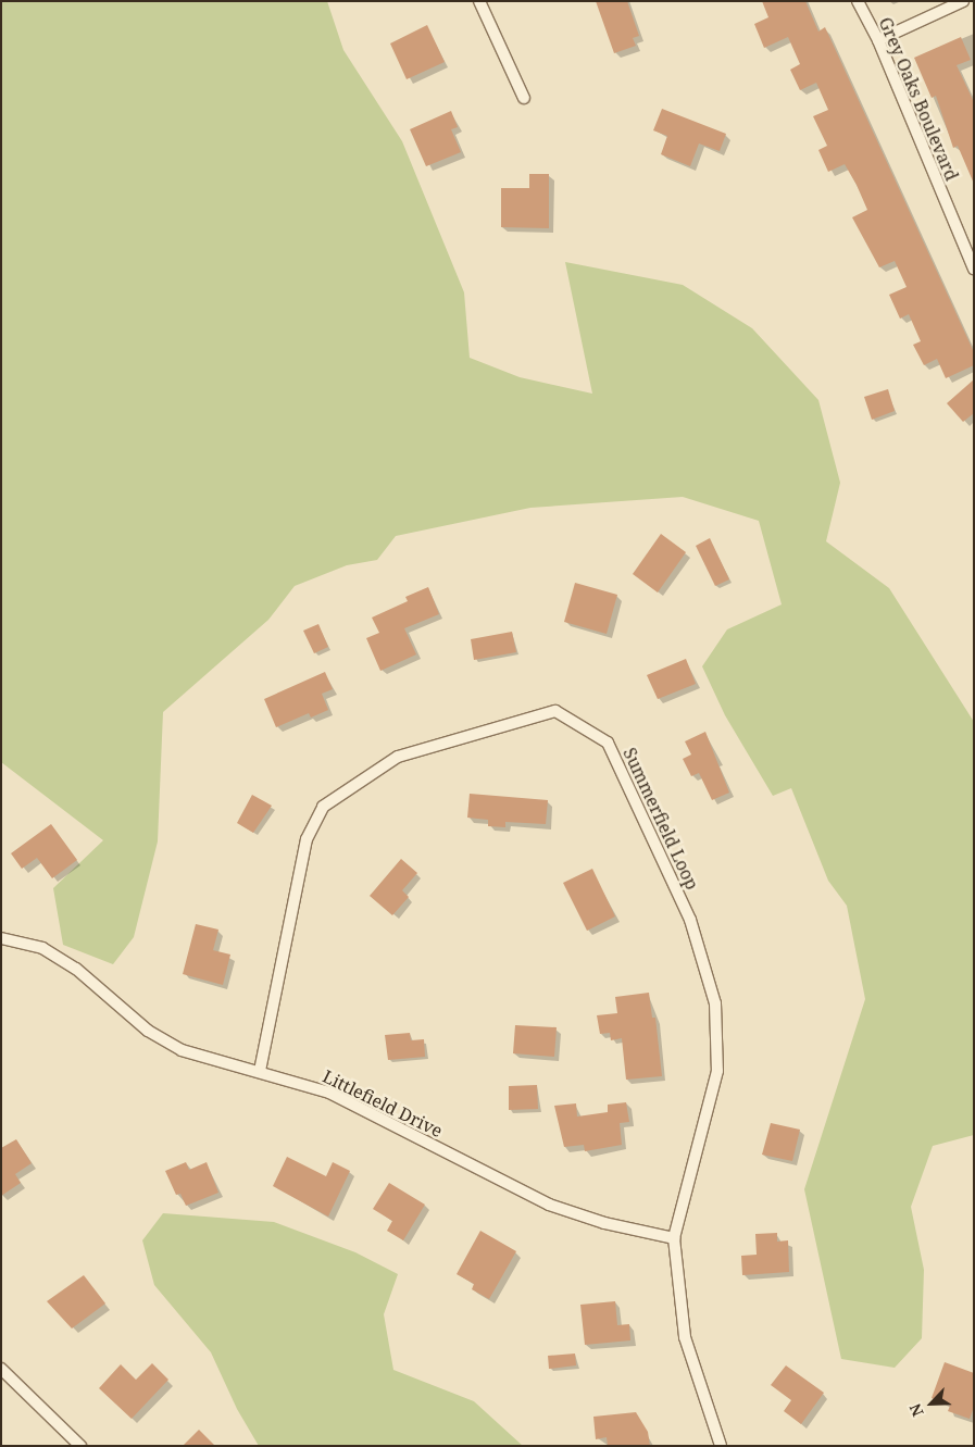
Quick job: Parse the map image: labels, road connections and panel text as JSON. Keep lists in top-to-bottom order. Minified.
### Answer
{"streets":{"street":["Grey Oaks Boulevard","Summerfield Loop","Littlefield Drive"]},"crossings":[["Summerfield Loop","Littlefield Drive"]],"north":"bottom left"}
